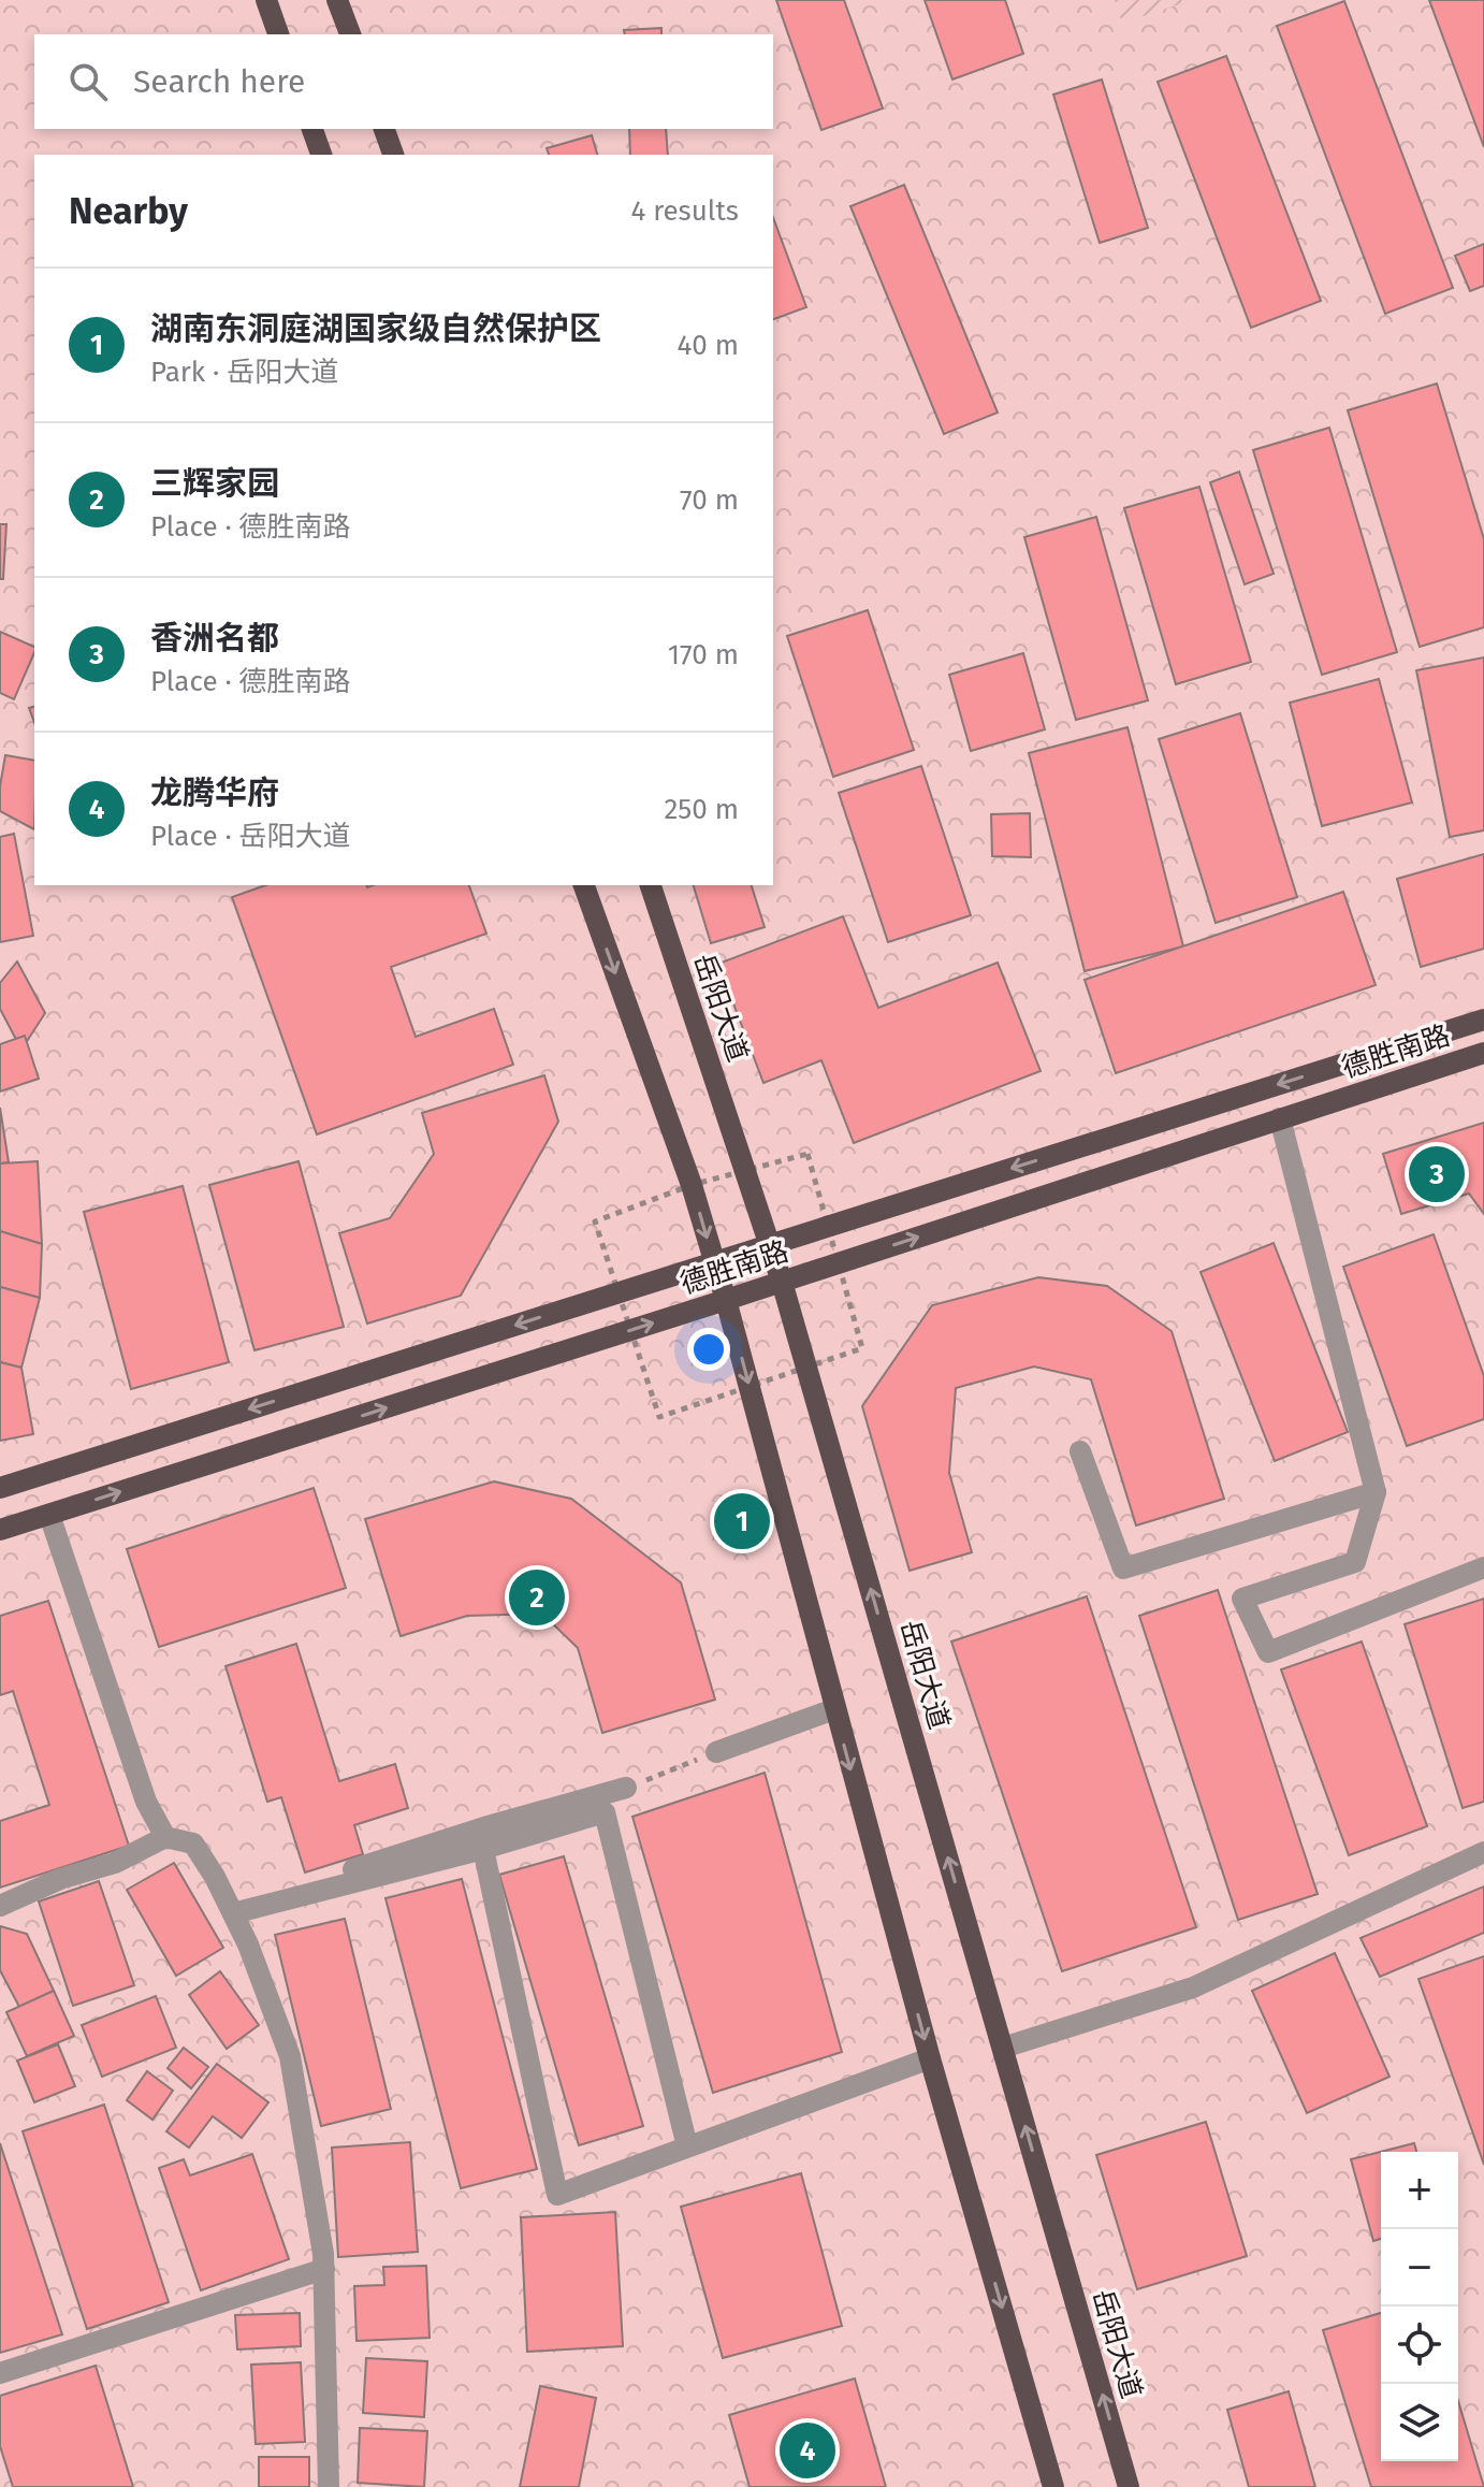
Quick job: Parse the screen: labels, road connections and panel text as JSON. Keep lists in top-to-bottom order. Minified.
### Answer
{"streets":{"main road":["岳阳大道","德胜南路"]},"crossings":[["岳阳大道","德胜南路"]],"page":{"search":"Search here","heading":["Nearby","4 results"],"list":[{"mark":"1","name":"湖南东洞庭湖国家级自然保护区","note":"Park · 岳阳大道","value":"40 m"},{"mark":"2","name":"三辉家园","note":"Place · 德胜南路","value":"70 m"},{"mark":"3","name":"香洲名都","note":"Place · 德胜南路","value":"170 m"},{"mark":"4","name":"龙腾华府","note":"Place · 岳阳大道","value":"250 m"}],"pins":["3","1","2","4"],"map_buttons":["+","−"]}}
